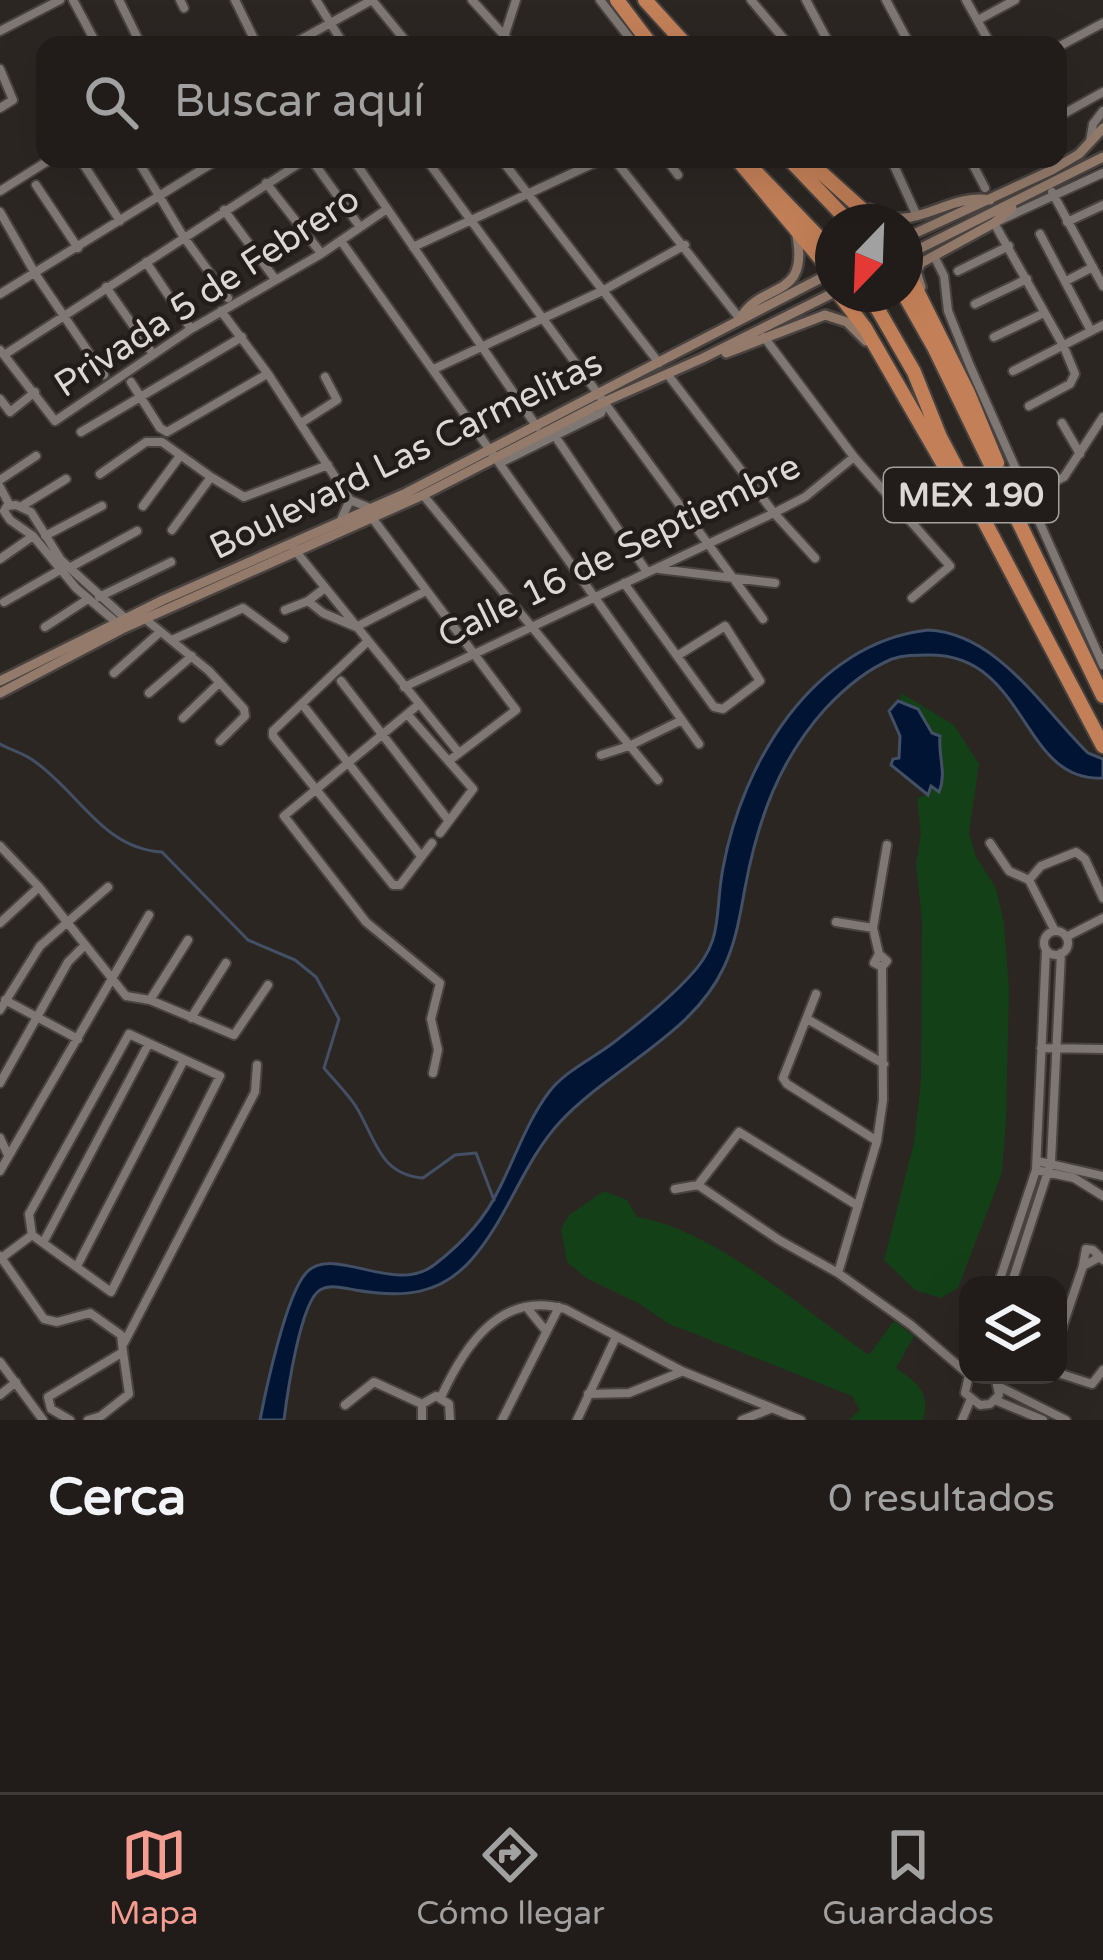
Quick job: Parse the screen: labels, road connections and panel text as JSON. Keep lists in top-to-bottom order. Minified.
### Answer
{"streets":{"highway":["MEX 190"],"main road":["Boulevard Las Carmelitas"],"street":["Privada 5 de Febrero","Calle 16 de Septiembre"]},"north":"bottom left","page":{"search":"Buscar aquí","heading":["Cerca","0 resultados"],"nav":["Mapa","Cómo llegar","Guardados"]}}
